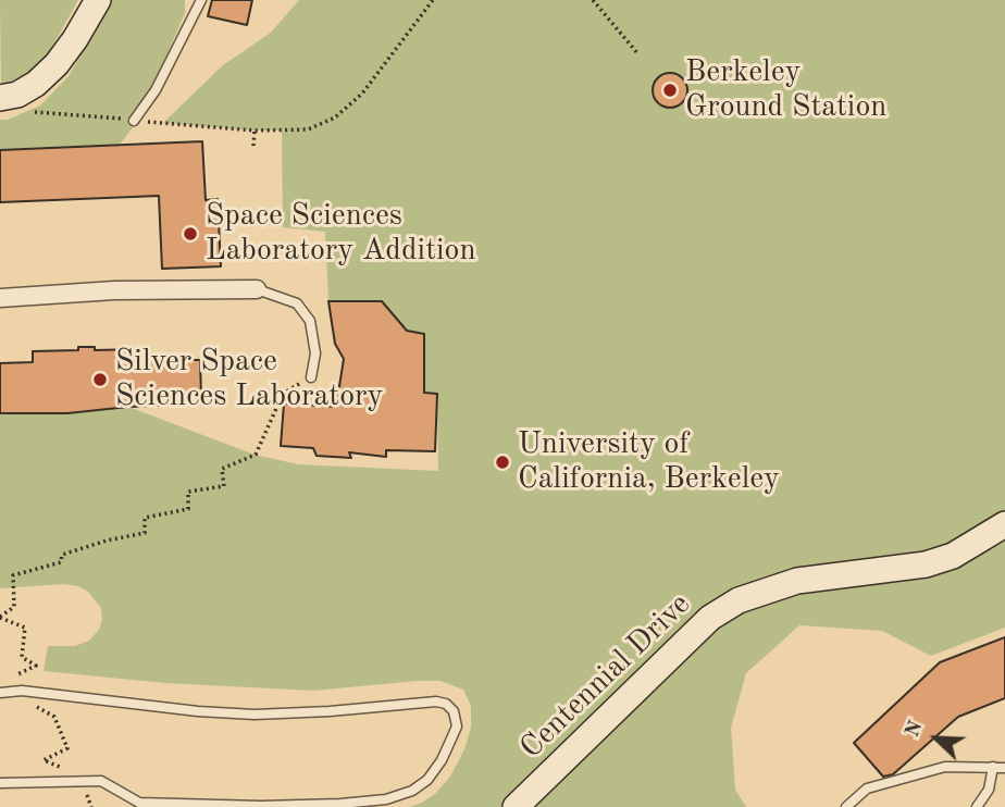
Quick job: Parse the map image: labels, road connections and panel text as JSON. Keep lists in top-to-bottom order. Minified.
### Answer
{"streets":{"street":["Centennial Drive"]},"places":["Berkeley Ground Station","Space Sciences Laboratory Addition","Silver Space Sciences Laboratory","University of California, Berkeley"],"north":"top left"}
